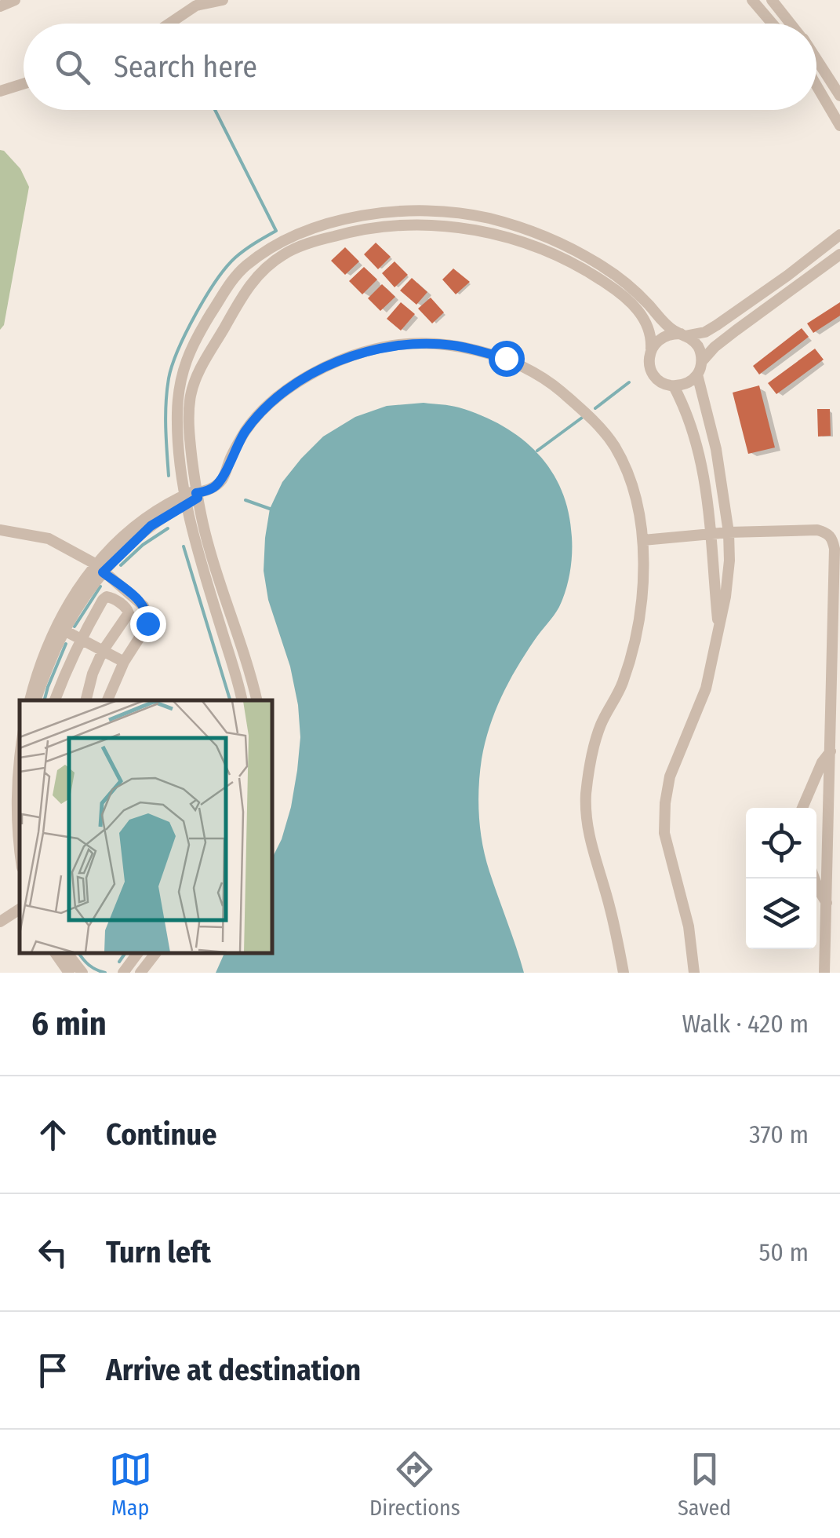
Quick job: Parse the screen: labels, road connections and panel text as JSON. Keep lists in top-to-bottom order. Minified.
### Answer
{"page":{"search":"Search here","heading":["6 min","Walk · 420 m"],"list":[["Continue","370 m"],["Turn left","50 m"],"Arrive at destination"],"nav":["Map","Directions","Saved"]}}
